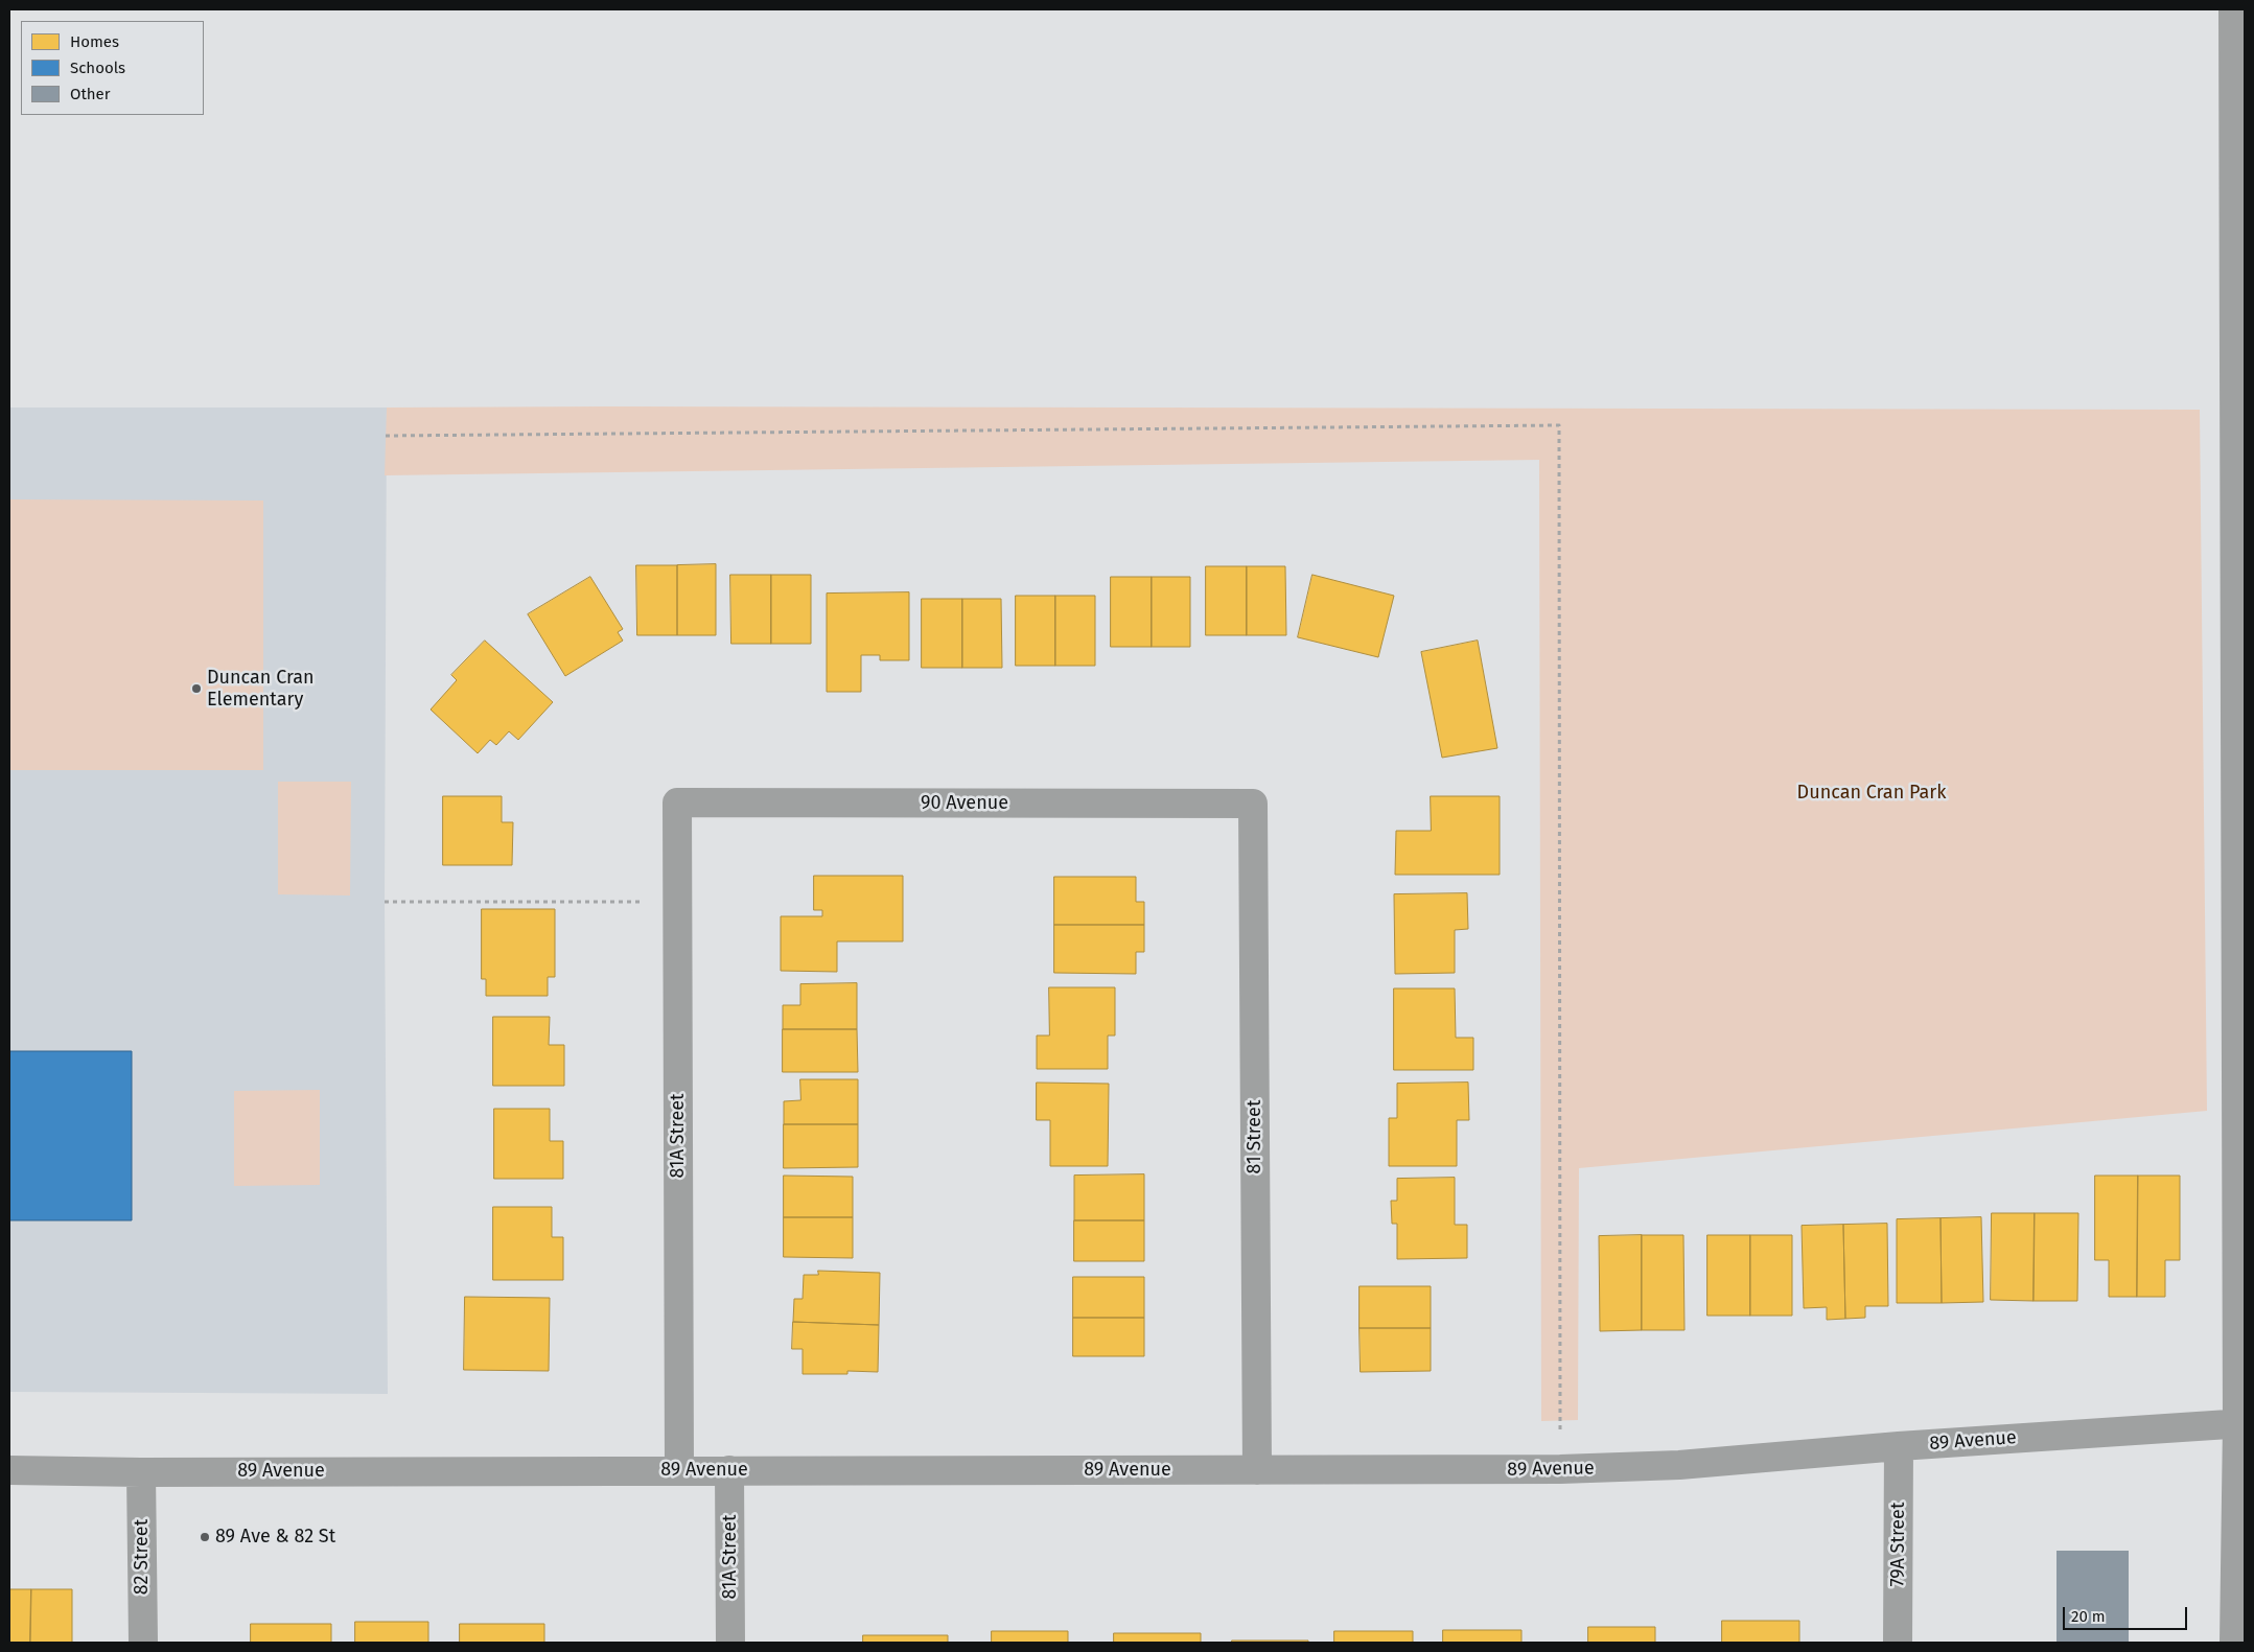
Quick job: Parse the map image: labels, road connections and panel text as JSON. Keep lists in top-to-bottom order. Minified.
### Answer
{"streets":{"street":["90 Avenue","81A Street","81 Street","89 Avenue","79A Street","82 Street"]},"crossings":[["90 Avenue","81A Street"],["90 Avenue","81 Street"],["81A Street","89 Avenue"],["81 Street","89 Avenue"],["89 Avenue","79A Street"],["89 Avenue","82 Street"]],"parks":["Duncan Cran Park"],"places":["Duncan Cran Elementary","89 Ave & 82 St"],"legend":["Homes","Schools","Other"],"scale_bar":"20 m"}
